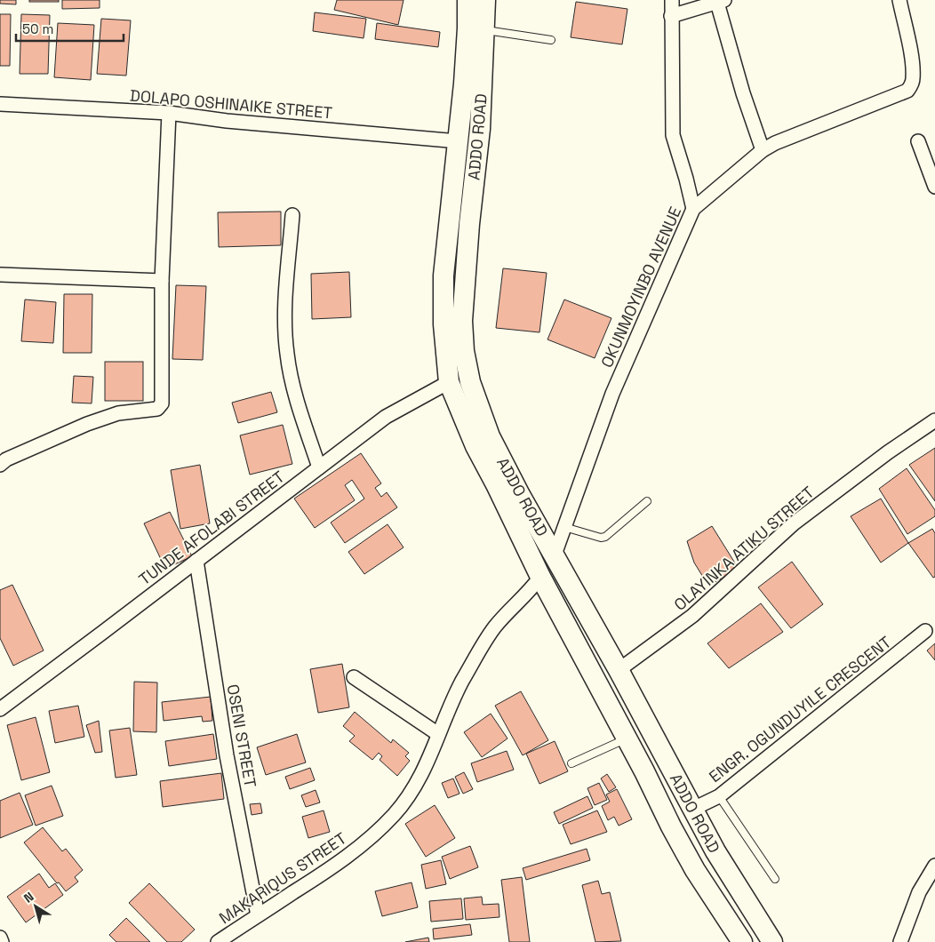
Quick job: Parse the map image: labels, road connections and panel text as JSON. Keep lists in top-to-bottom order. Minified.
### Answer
{"streets":{"main road":["ADDO ROAD"],"street":["DOLAPO OSHINAIKE STREET","OKUNMOYINBO AVENUE","TUNDE AFOLABI STREET","OLAYINKA ATIKU STREET","ENGR. OGUNDUYILE CRESCENT","OSENI STREET","MAKARIQUS STREET"]},"crossings":[["DOLAPO OSHINAIKE STREET","ADDO ROAD"],["ADDO ROAD","OKUNMOYINBO AVENUE"],["ADDO ROAD","TUNDE AFOLABI STREET"],["ADDO ROAD","OLAYINKA ATIKU STREET"],["ADDO ROAD","ENGR. OGUNDUYILE CRESCENT"],["ADDO ROAD","MAKARIQUS STREET"],["TUNDE AFOLABI STREET","OSENI STREET"],["OSENI STREET","MAKARIQUS STREET"]],"scale_bar":"50 m","north":"top left"}
